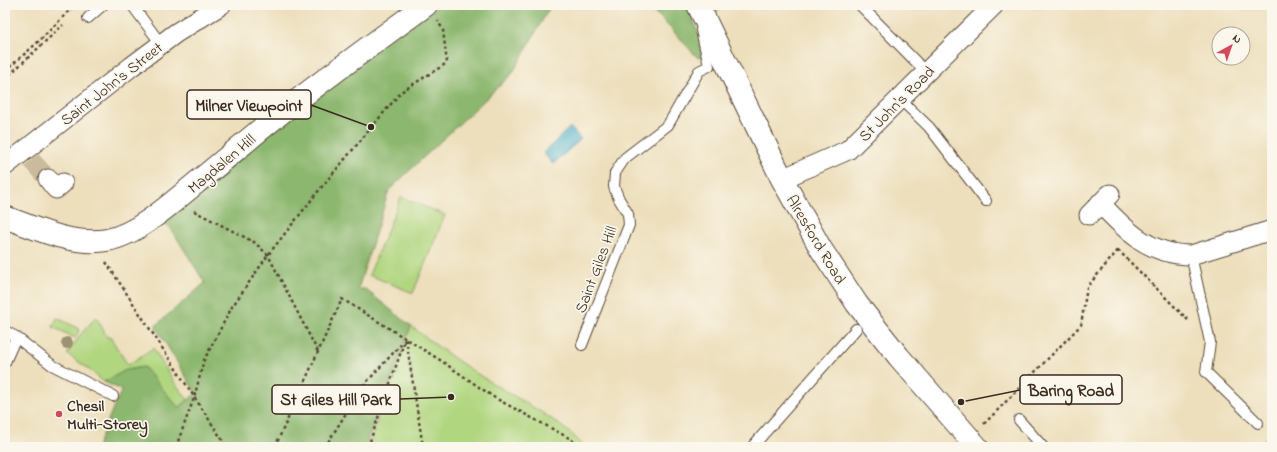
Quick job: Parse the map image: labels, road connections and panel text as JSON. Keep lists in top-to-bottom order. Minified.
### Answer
{"streets":{"main road":["Magdalen Hill","Alresford Road"],"street":["Saint John's Street","St John's Road"],"lane":["Saint Giles Hill"]},"crossings":[["St John's Road","Alresford Road"],["Alresford Road","Saint Giles Hill"]],"places":["Milner Viewpoint","St Giles Hill Park","Baring Road","Chesil Multi-Storey"],"north":"top right"}
